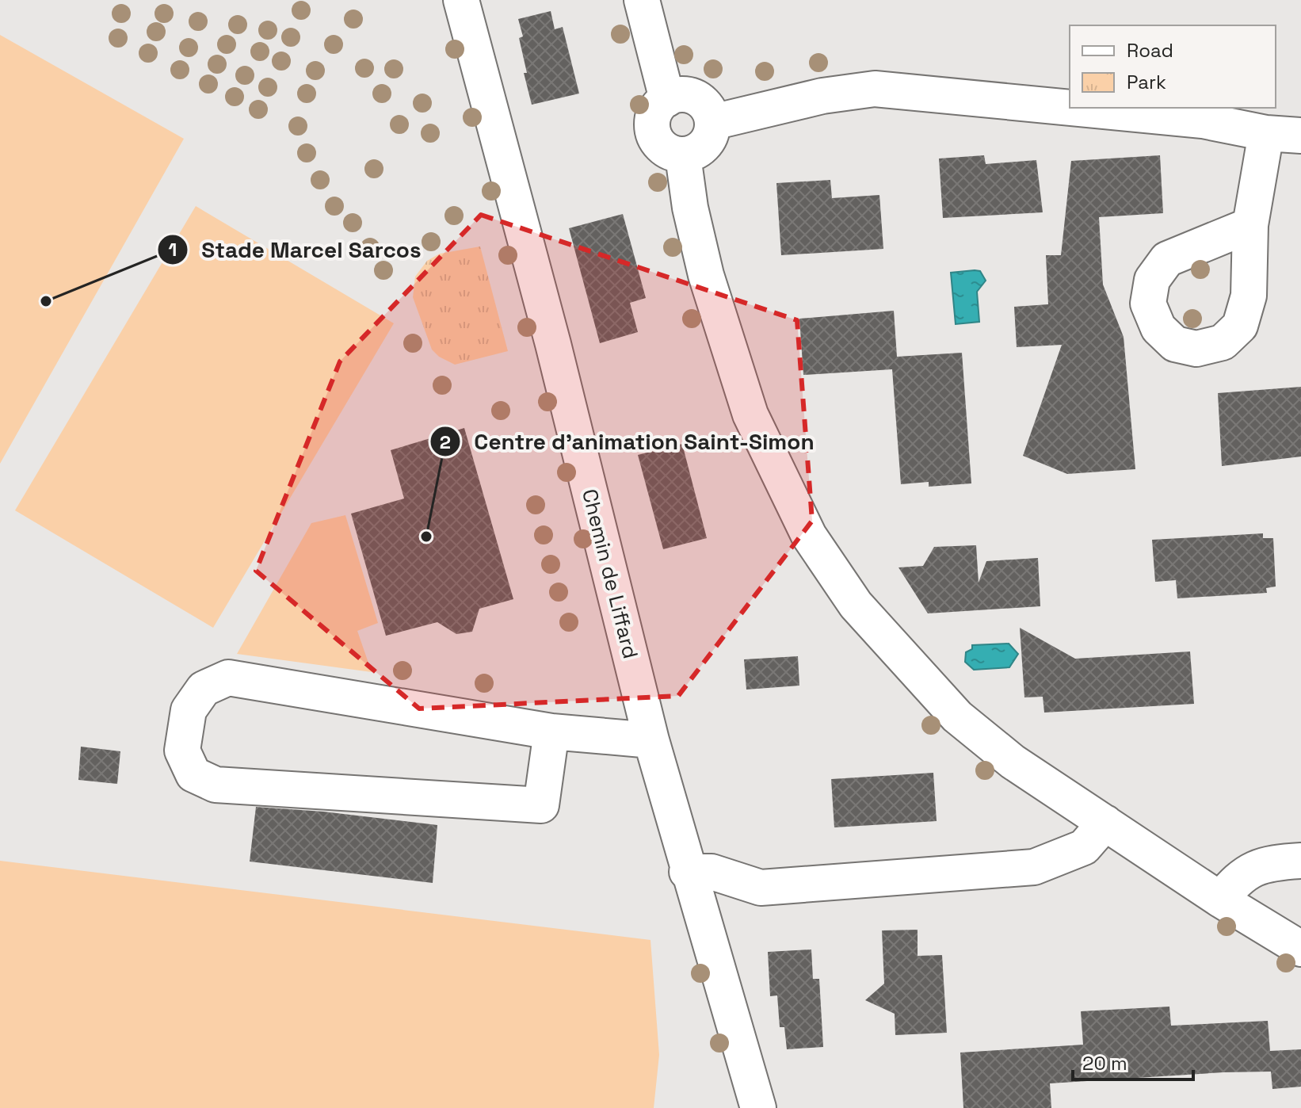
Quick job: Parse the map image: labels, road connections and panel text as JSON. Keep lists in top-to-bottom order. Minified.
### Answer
{"streets":{"street":["Chemin de Liffard"]},"places":["Stade Marcel Sarcos","Centre d'animation Saint-Simon"],"legend":["Road","Park"],"scale_bar":"20 m"}
